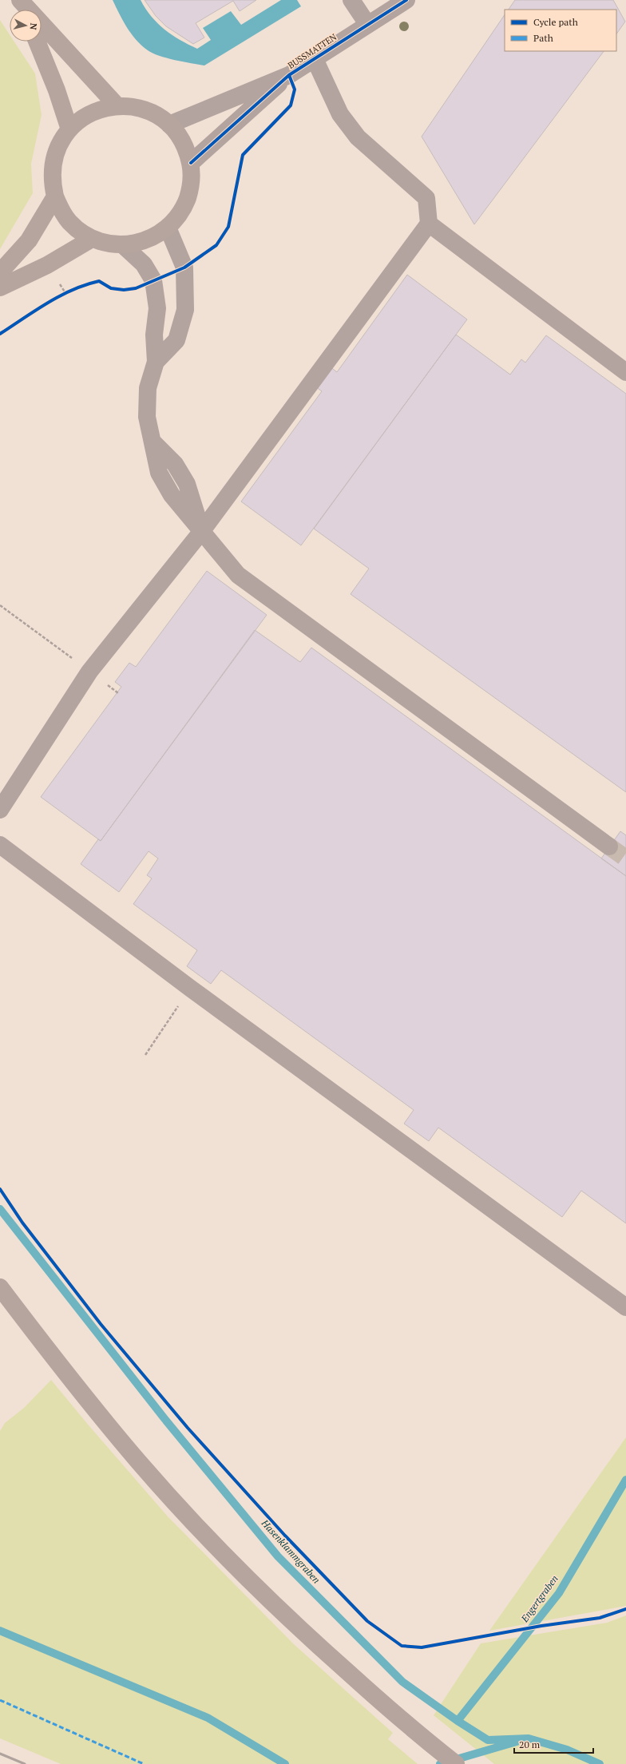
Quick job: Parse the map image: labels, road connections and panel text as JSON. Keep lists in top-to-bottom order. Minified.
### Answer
{"streets":{"street":["BUSSMATTEN"]},"water":["Hasenklammgraben","Engertgraben"],"legend":["Cycle path","Path"],"scale_bar":"20 m","north":"right"}
